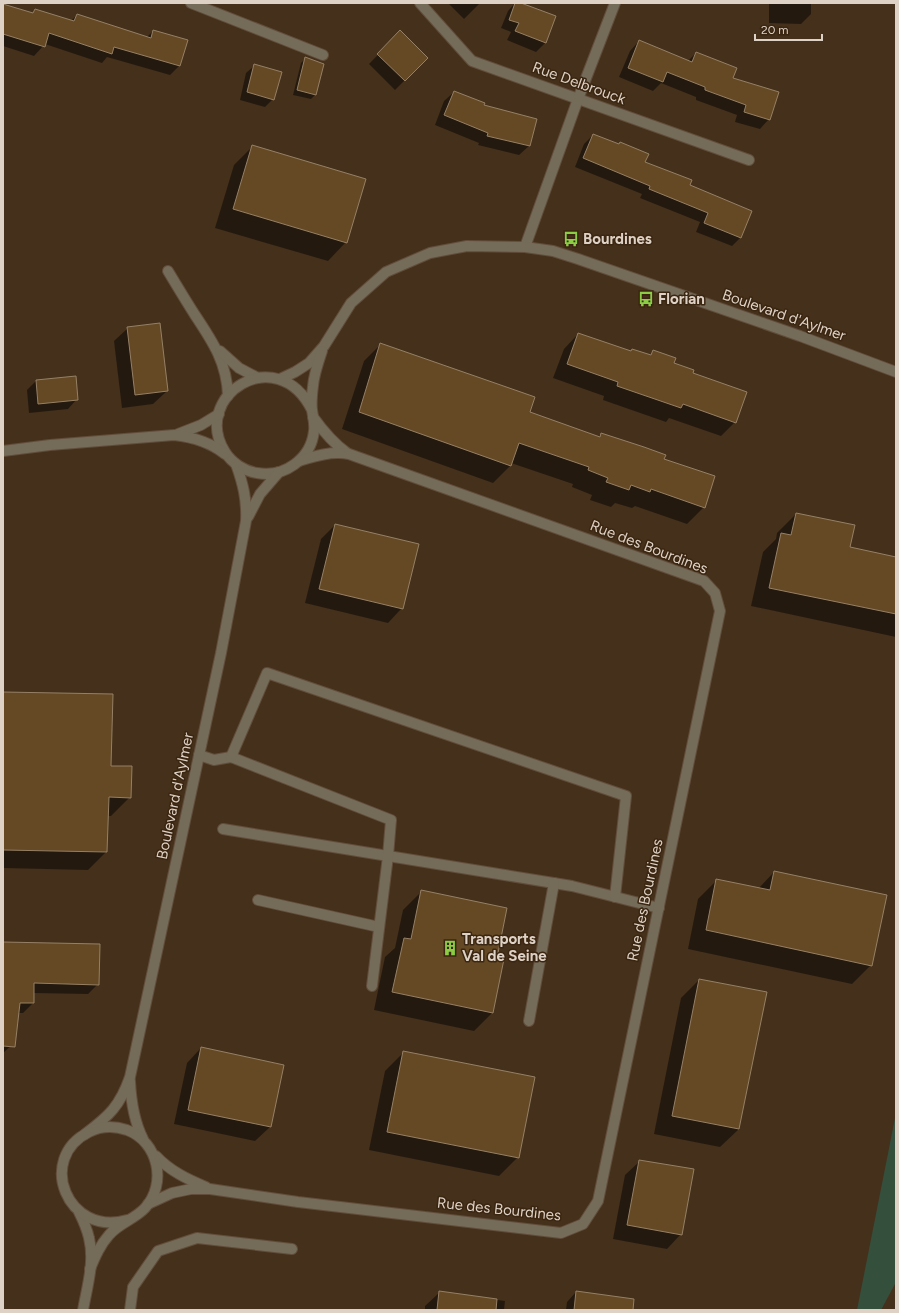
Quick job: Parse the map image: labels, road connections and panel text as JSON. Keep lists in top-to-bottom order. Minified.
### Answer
{"streets":{"street":["Rue Delbrouck","Boulevard d'Aylmer","Rue des Bourdines"]},"crossings":[["Boulevard d'Aylmer","Rue des Bourdines"]],"places":{"bus stop":["Bourdines","Florian"],"building":["Transports Val de Seine"]},"scale_bar":"20 m"}
